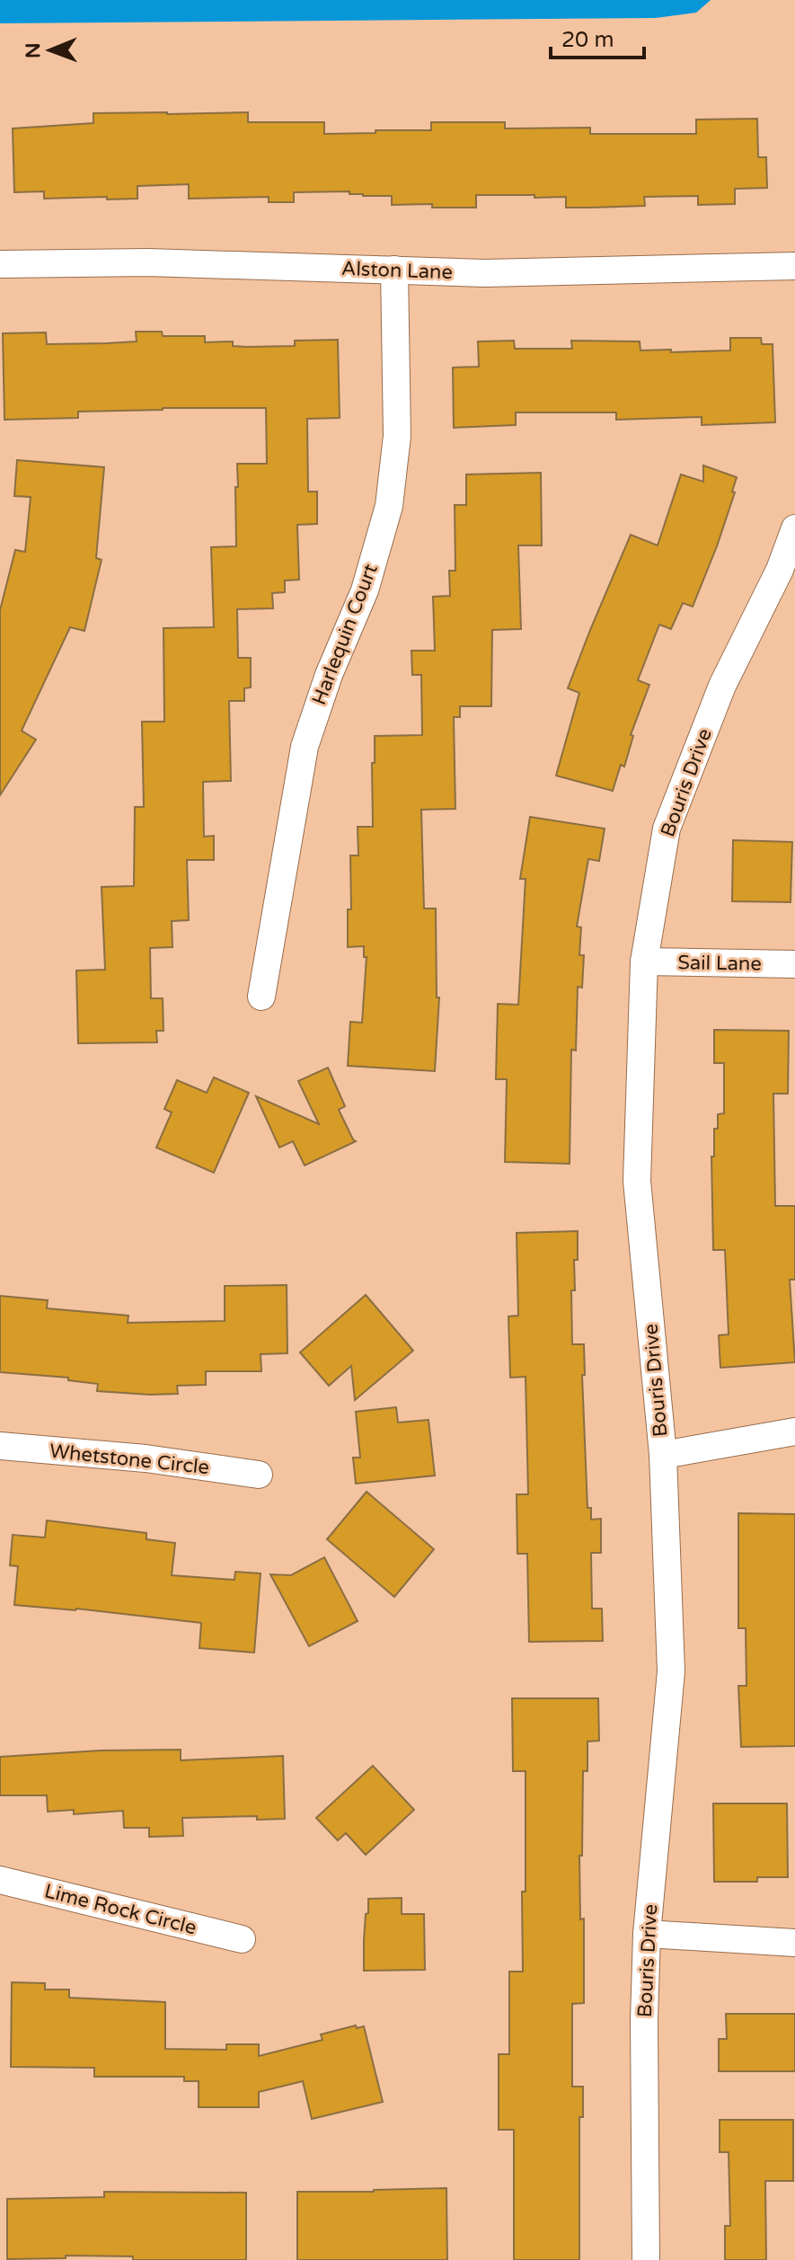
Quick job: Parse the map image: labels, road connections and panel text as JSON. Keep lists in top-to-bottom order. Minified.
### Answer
{"streets":{"street":["Alston Lane","Harlequin Court","Bouris Drive","Sail Lane","Whetstone Circle","Lime Rock Circle"]},"crossings":[["Alston Lane","Harlequin Court"],["Bouris Drive","Sail Lane"]],"scale_bar":"20 m","north":"left"}
